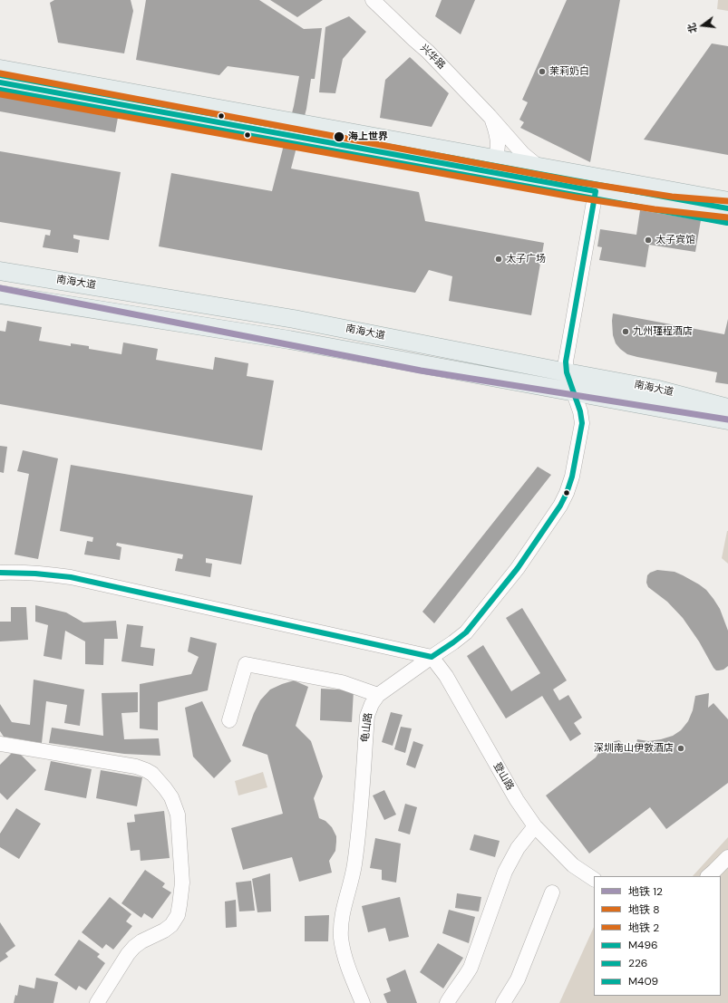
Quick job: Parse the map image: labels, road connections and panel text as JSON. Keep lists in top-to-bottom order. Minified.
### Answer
{"streets":{"main road":["南海大道"],"street":["兴华路","龟山路","登山路"]},"crossings":[["南海大道","龟山路"],["龟山路","登山路"]],"places":["茉莉奶白","海上世界","太子宾馆","太子广场","九州瑾程酒店","深圳南山伊敦酒店"],"lines":["metro line 8","transit line M409","transit line M496","transit line 226","metro line 2","metro line 12"],"legend":["地铁 12","地铁 8","地铁 2","M496","226","M409"],"north":"left"}
